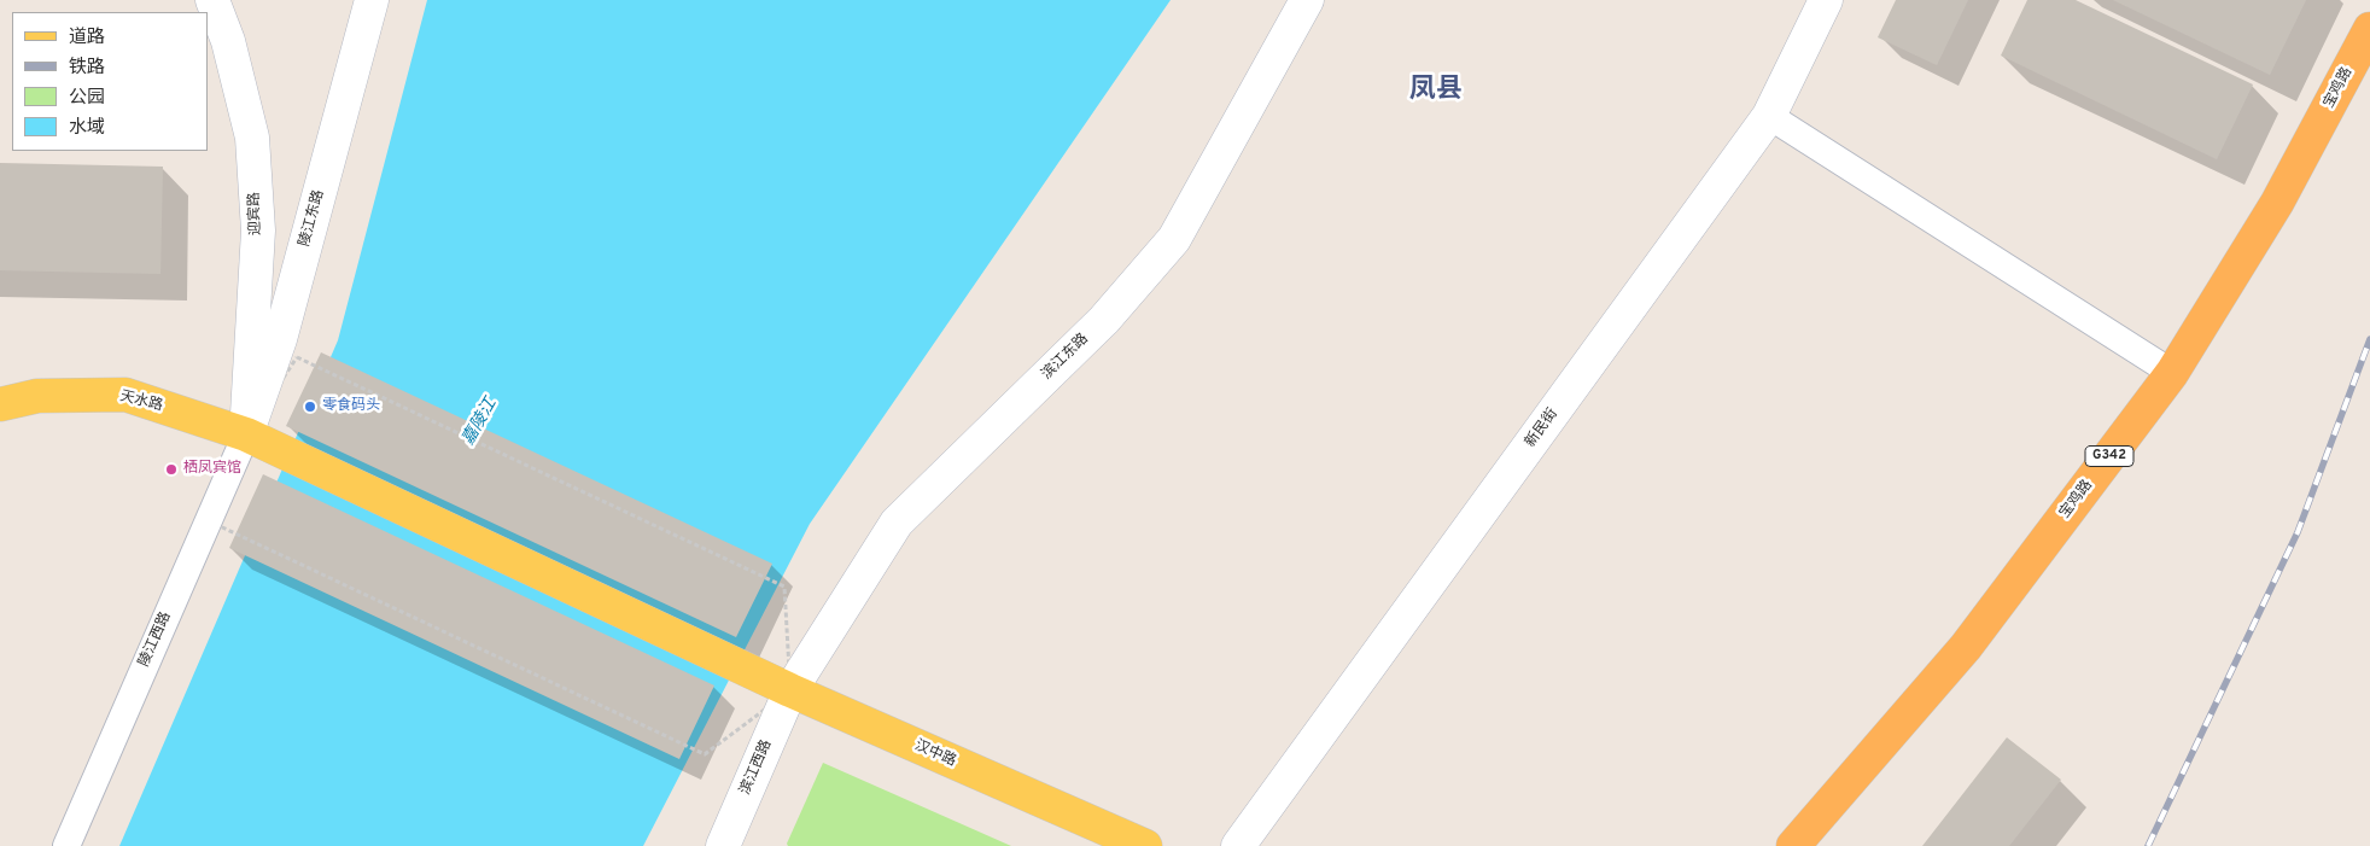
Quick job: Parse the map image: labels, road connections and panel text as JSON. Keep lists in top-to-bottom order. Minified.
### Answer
{"streets":{"highway":["宝鸡路","G342"],"main road":["天水路","汉中路"],"street":["迎宾路","陵江东路","滨江东路","新民街","陵江西路","滨江西路"]},"crossings":[["迎宾路","陵江东路"],["迎宾路","天水路"],["迎宾路","陵江西路"],["陵江东路","天水路"],["陵江东路","陵江西路"],["滨江东路","汉中路"],["滨江东路","滨江西路"],["天水路","陵江西路"],["天水路","汉中路"],["汉中路","滨江西路"]],"districts":["凤县"],"water":["嘉陵江"],"places":["零食码头","栖凤宾馆"],"legend":["道路","铁路","公园","水域"]}
